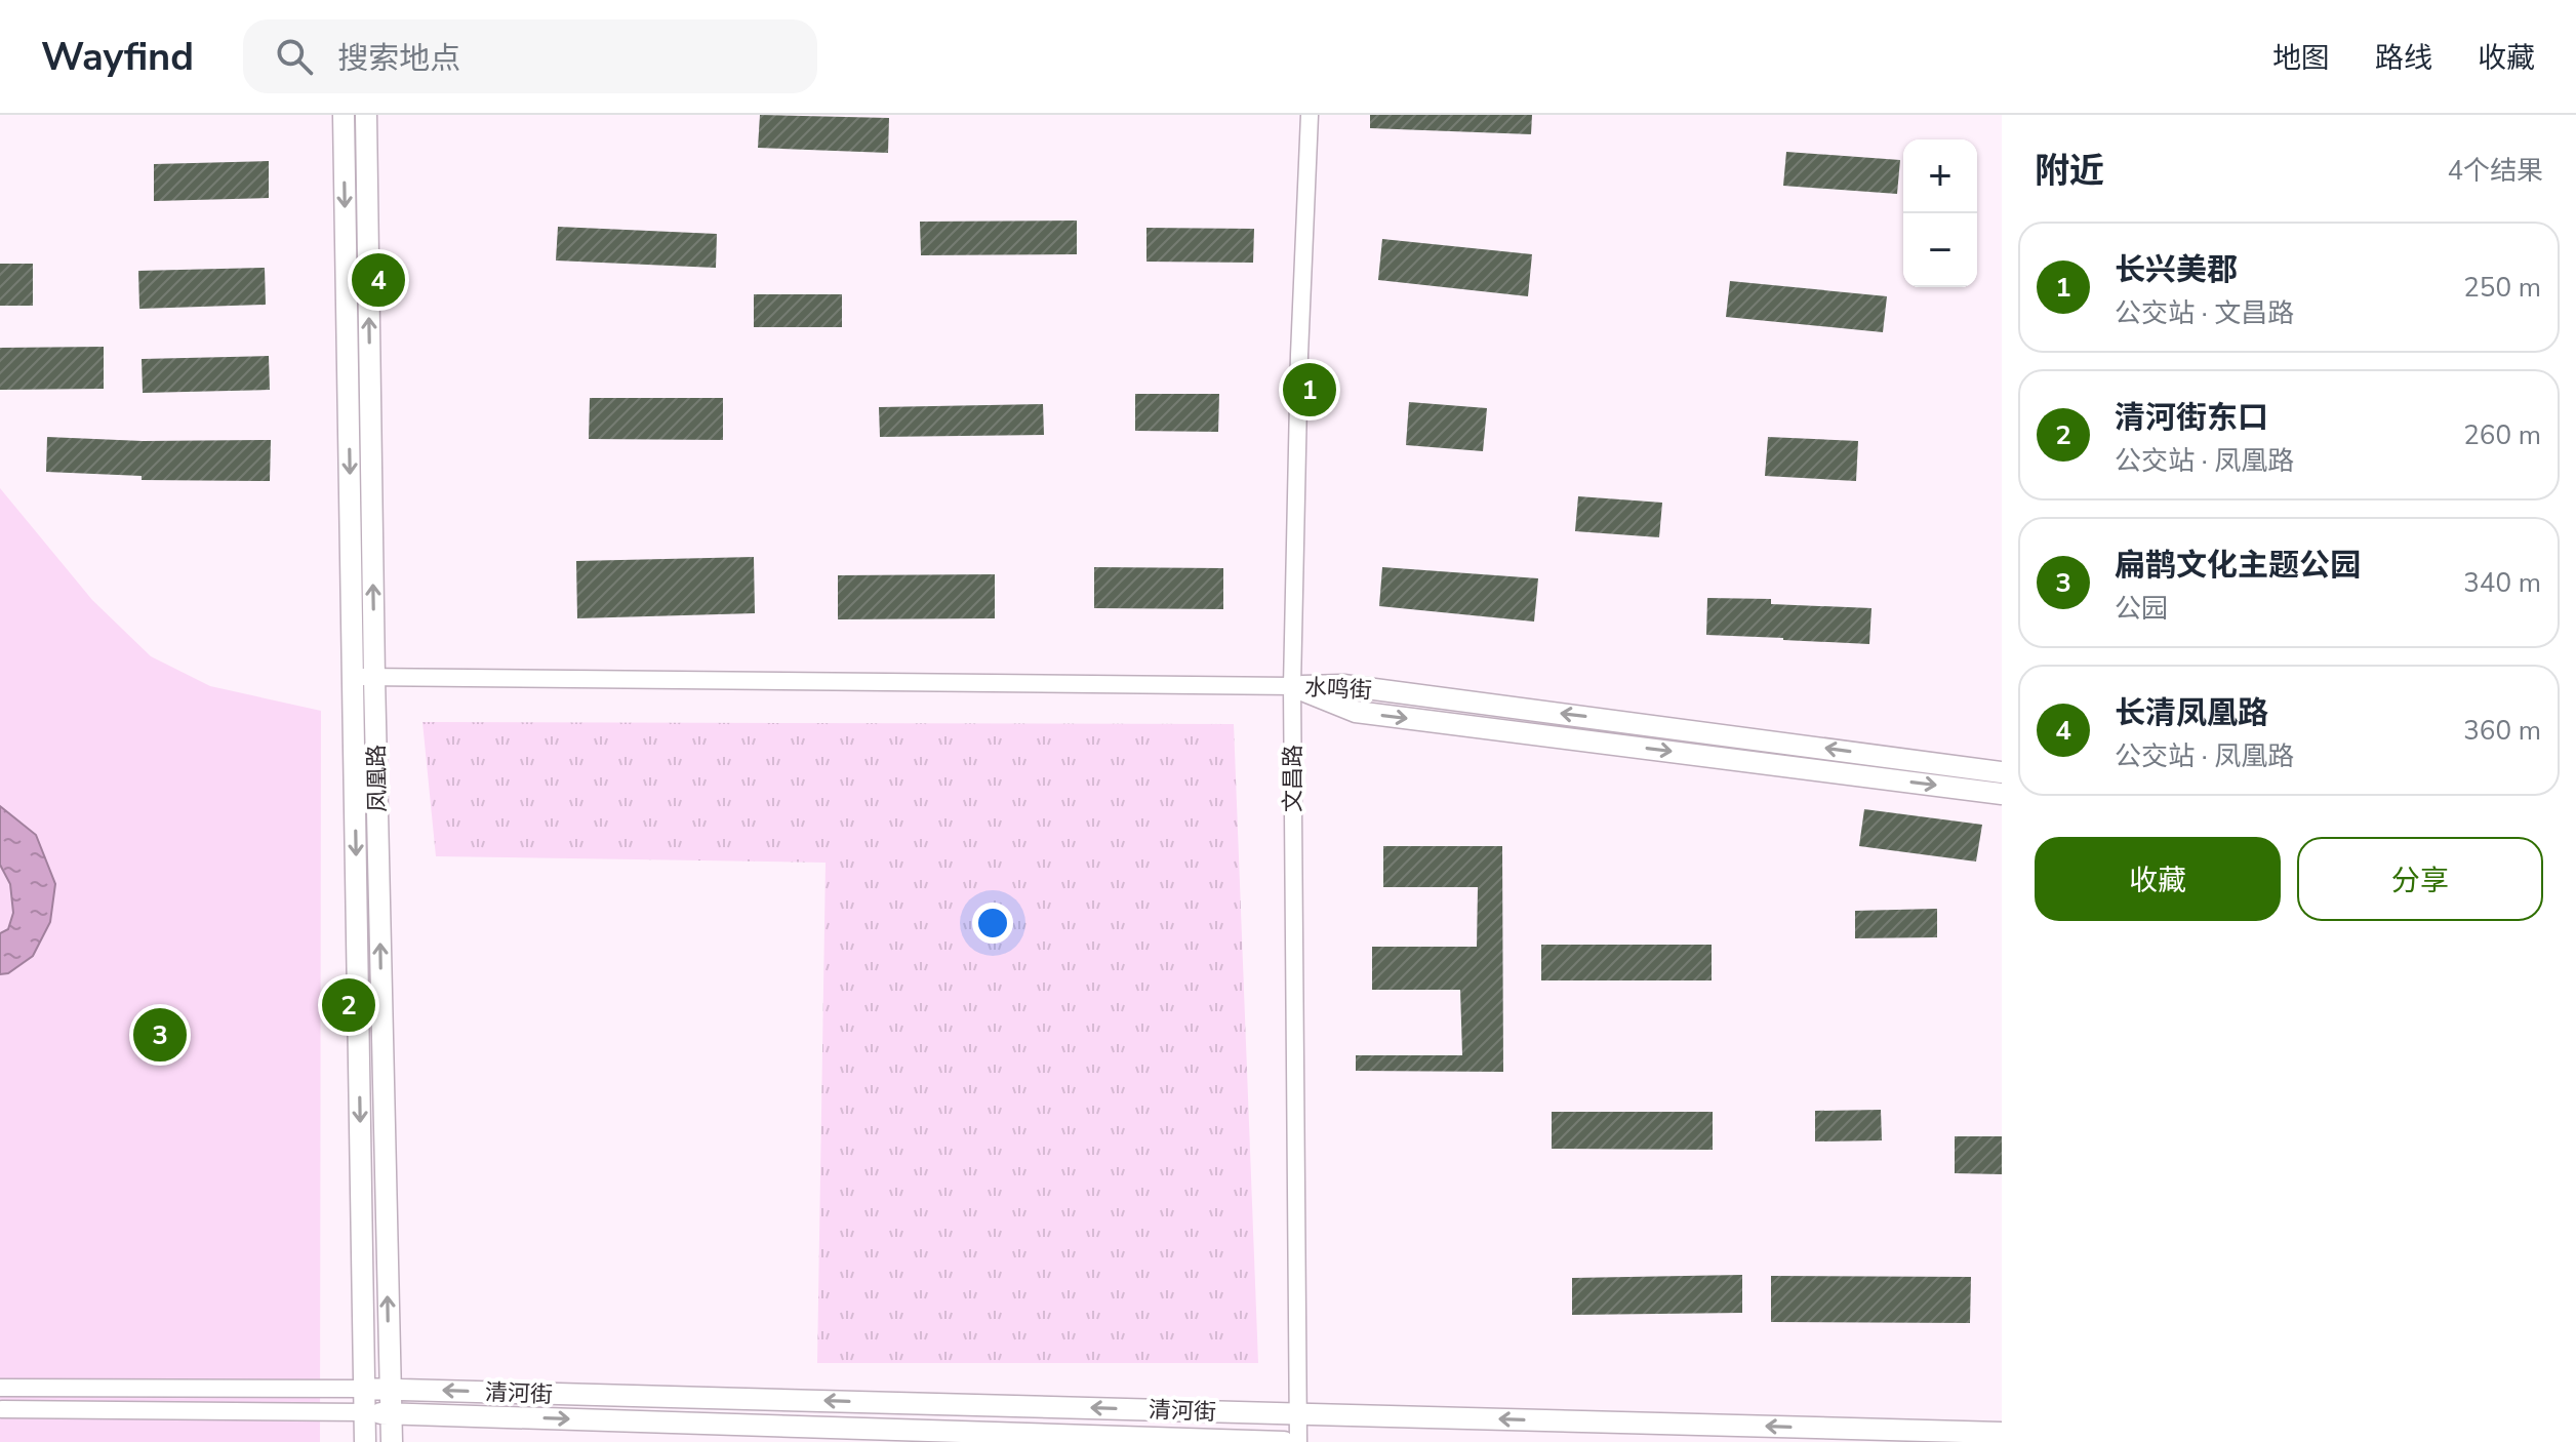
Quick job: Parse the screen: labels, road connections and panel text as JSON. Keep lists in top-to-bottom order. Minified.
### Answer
{"streets":{"main road":["水鸣街","凤凰路","清河街"],"street":["文昌路"]},"crossings":[["水鸣街","文昌路"],["凤凰路","清河街"],["文昌路","清河街"]],"page":{"header":"Wayfind","search":"搜索地点","nav":["地图","路线","收藏"],"heading":["附近","4个结果"],"map_buttons":["+","−"],"list":[{"mark":"1","name":"长兴美郡","note":"公交站 · 文昌路","value":"250 m"},{"mark":"2","name":"清河街东口","note":"公交站 · 凤凰路","value":"260 m"},{"mark":"3","name":"扁鹊文化主题公园","note":"公园","value":"340 m"},{"mark":"4","name":"长清凤凰路","note":"公交站 · 凤凰路","value":"360 m"}],"pins":["4","1","2","3"],"buttons":["收藏","分享"]}}
